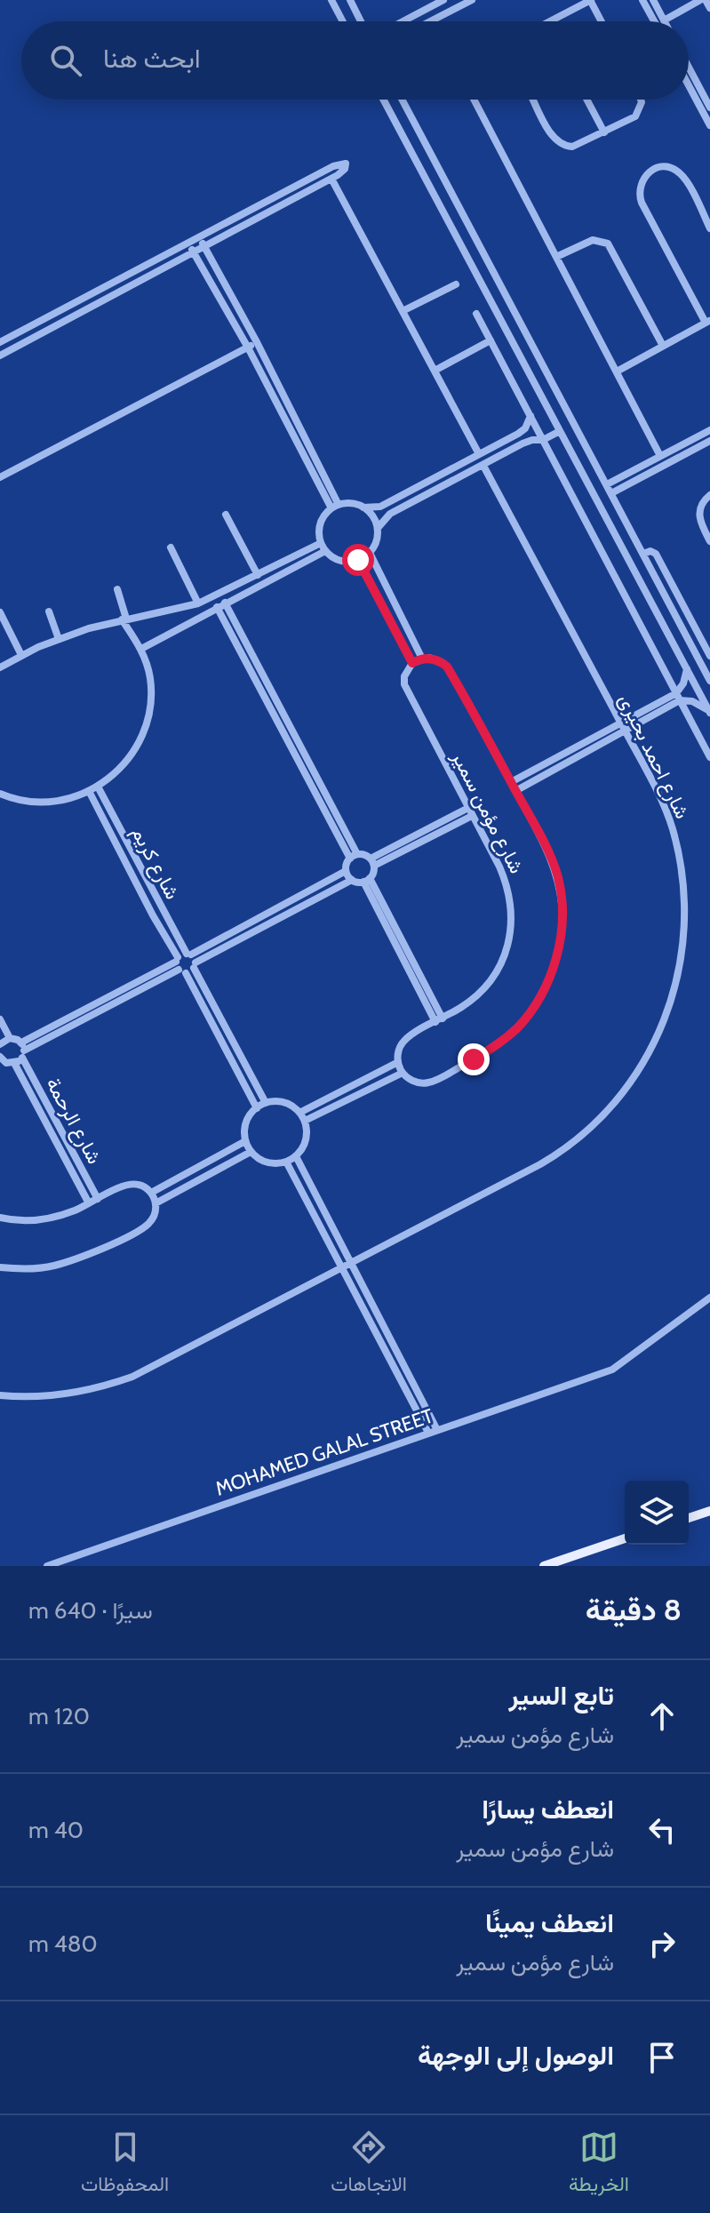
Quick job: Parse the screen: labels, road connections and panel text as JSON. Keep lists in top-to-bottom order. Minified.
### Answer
{"streets":{"street":["شارع احمد بحيرى","شارع مؤمن سمير","شارع كريم","شارع الرحمة","MOHAMED GALAL STREET"]},"page":{"search":"ابحث هنا","heading":["8 دقيقة","سيرًا · 640 m"],"list":[["تابع السير","شارع مؤمن سمير","120 m"],["انعطف يسارًا","شارع مؤمن سمير","40 m"],["انعطف يمينًا","شارع مؤمن سمير","480 m"],"الوصول إلى الوجهة"],"nav":["الخريطة","الاتجاهات","المحفوظات"]}}
